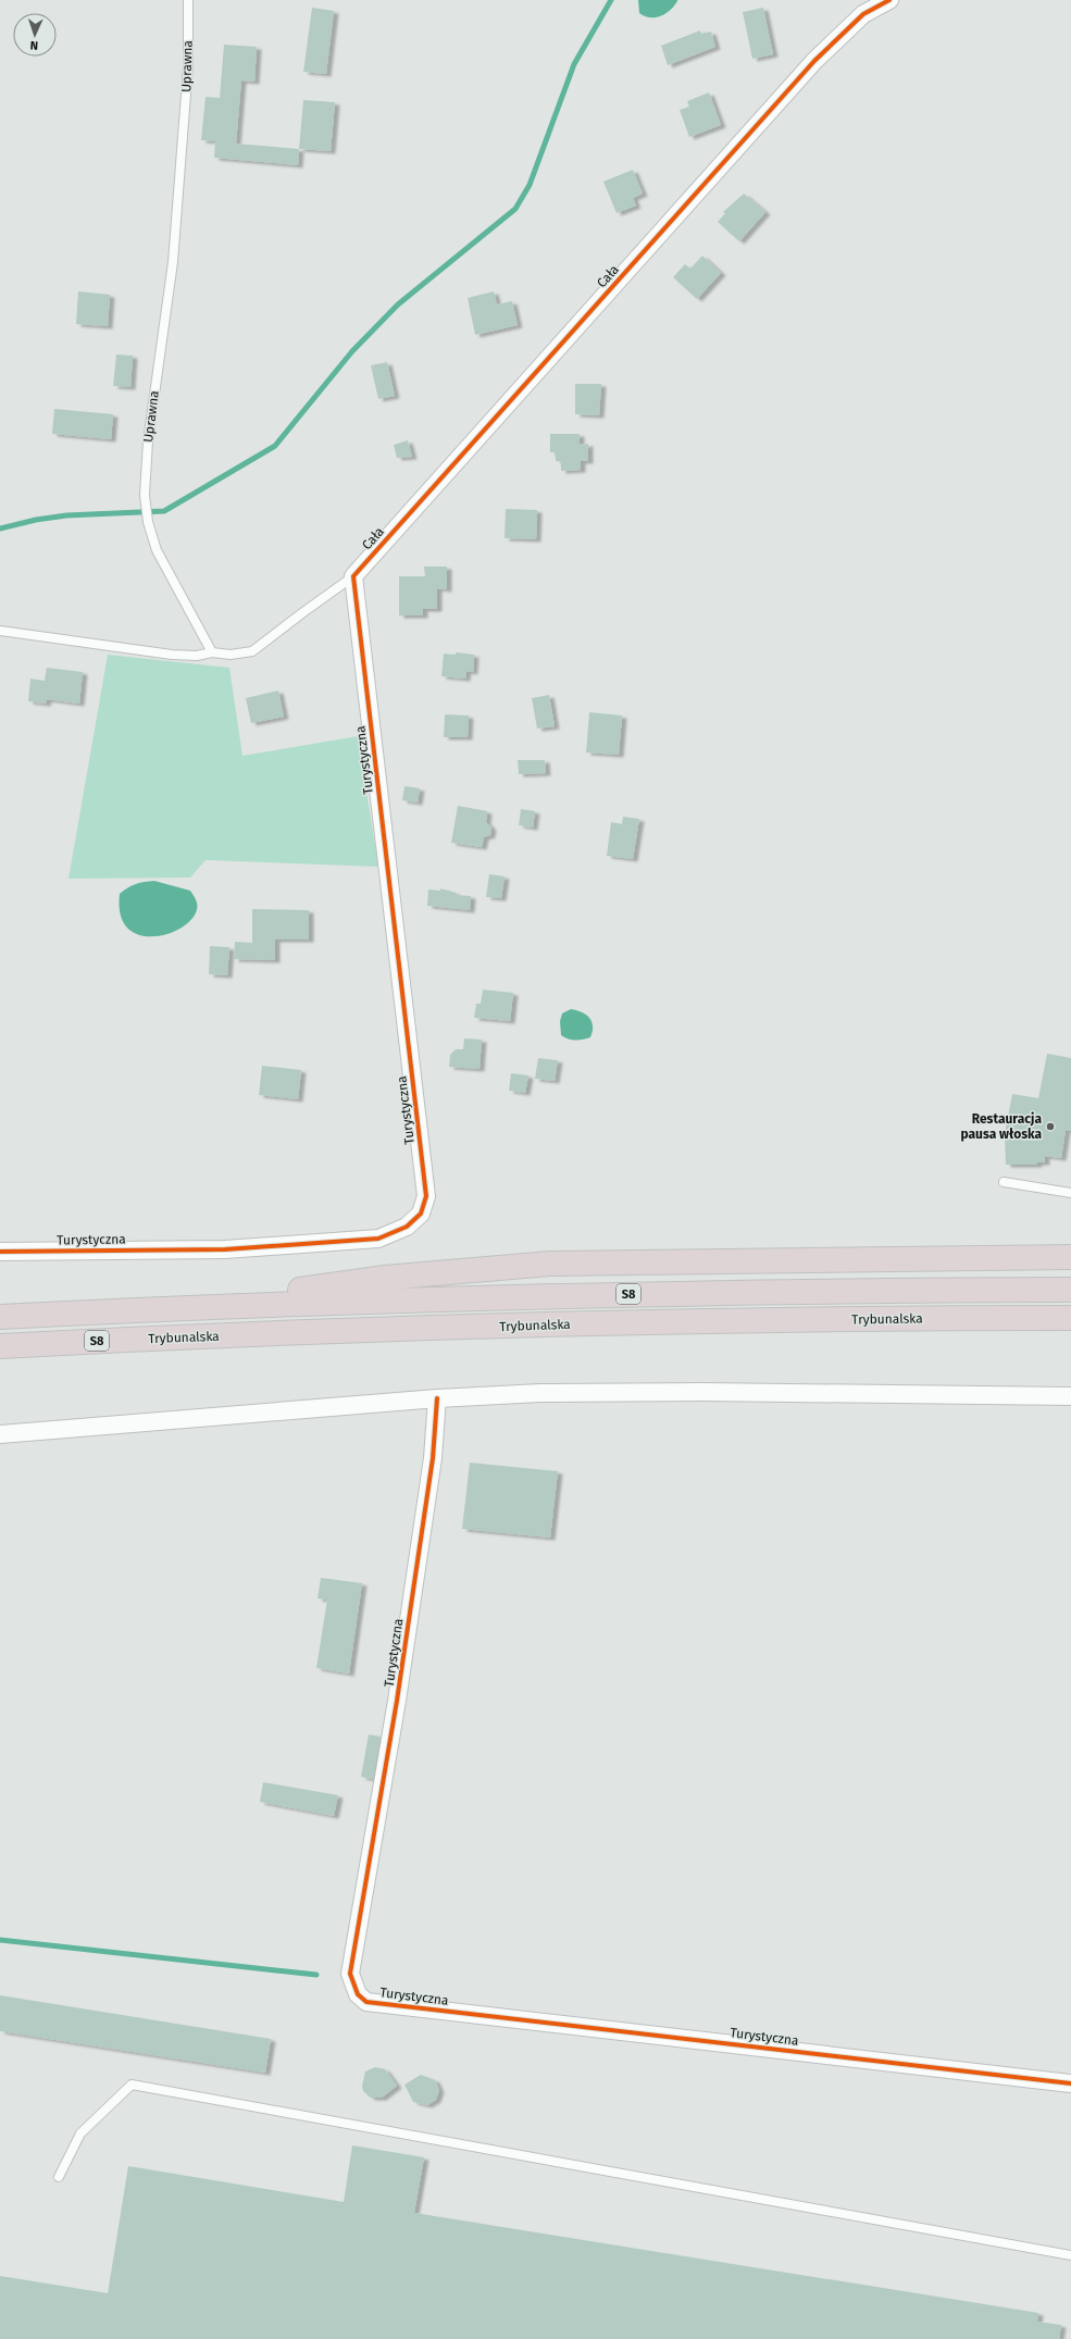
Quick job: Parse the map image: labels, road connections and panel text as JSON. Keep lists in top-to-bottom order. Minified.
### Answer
{"streets":{"highway":["S8","Trybunalska"],"street":["Cała","Turystyczna"],"lane":["Uprawna"]},"crossings":[["Cała","Turystyczna"]],"places":["Restauracja pausa włoska"],"north":"bottom"}
